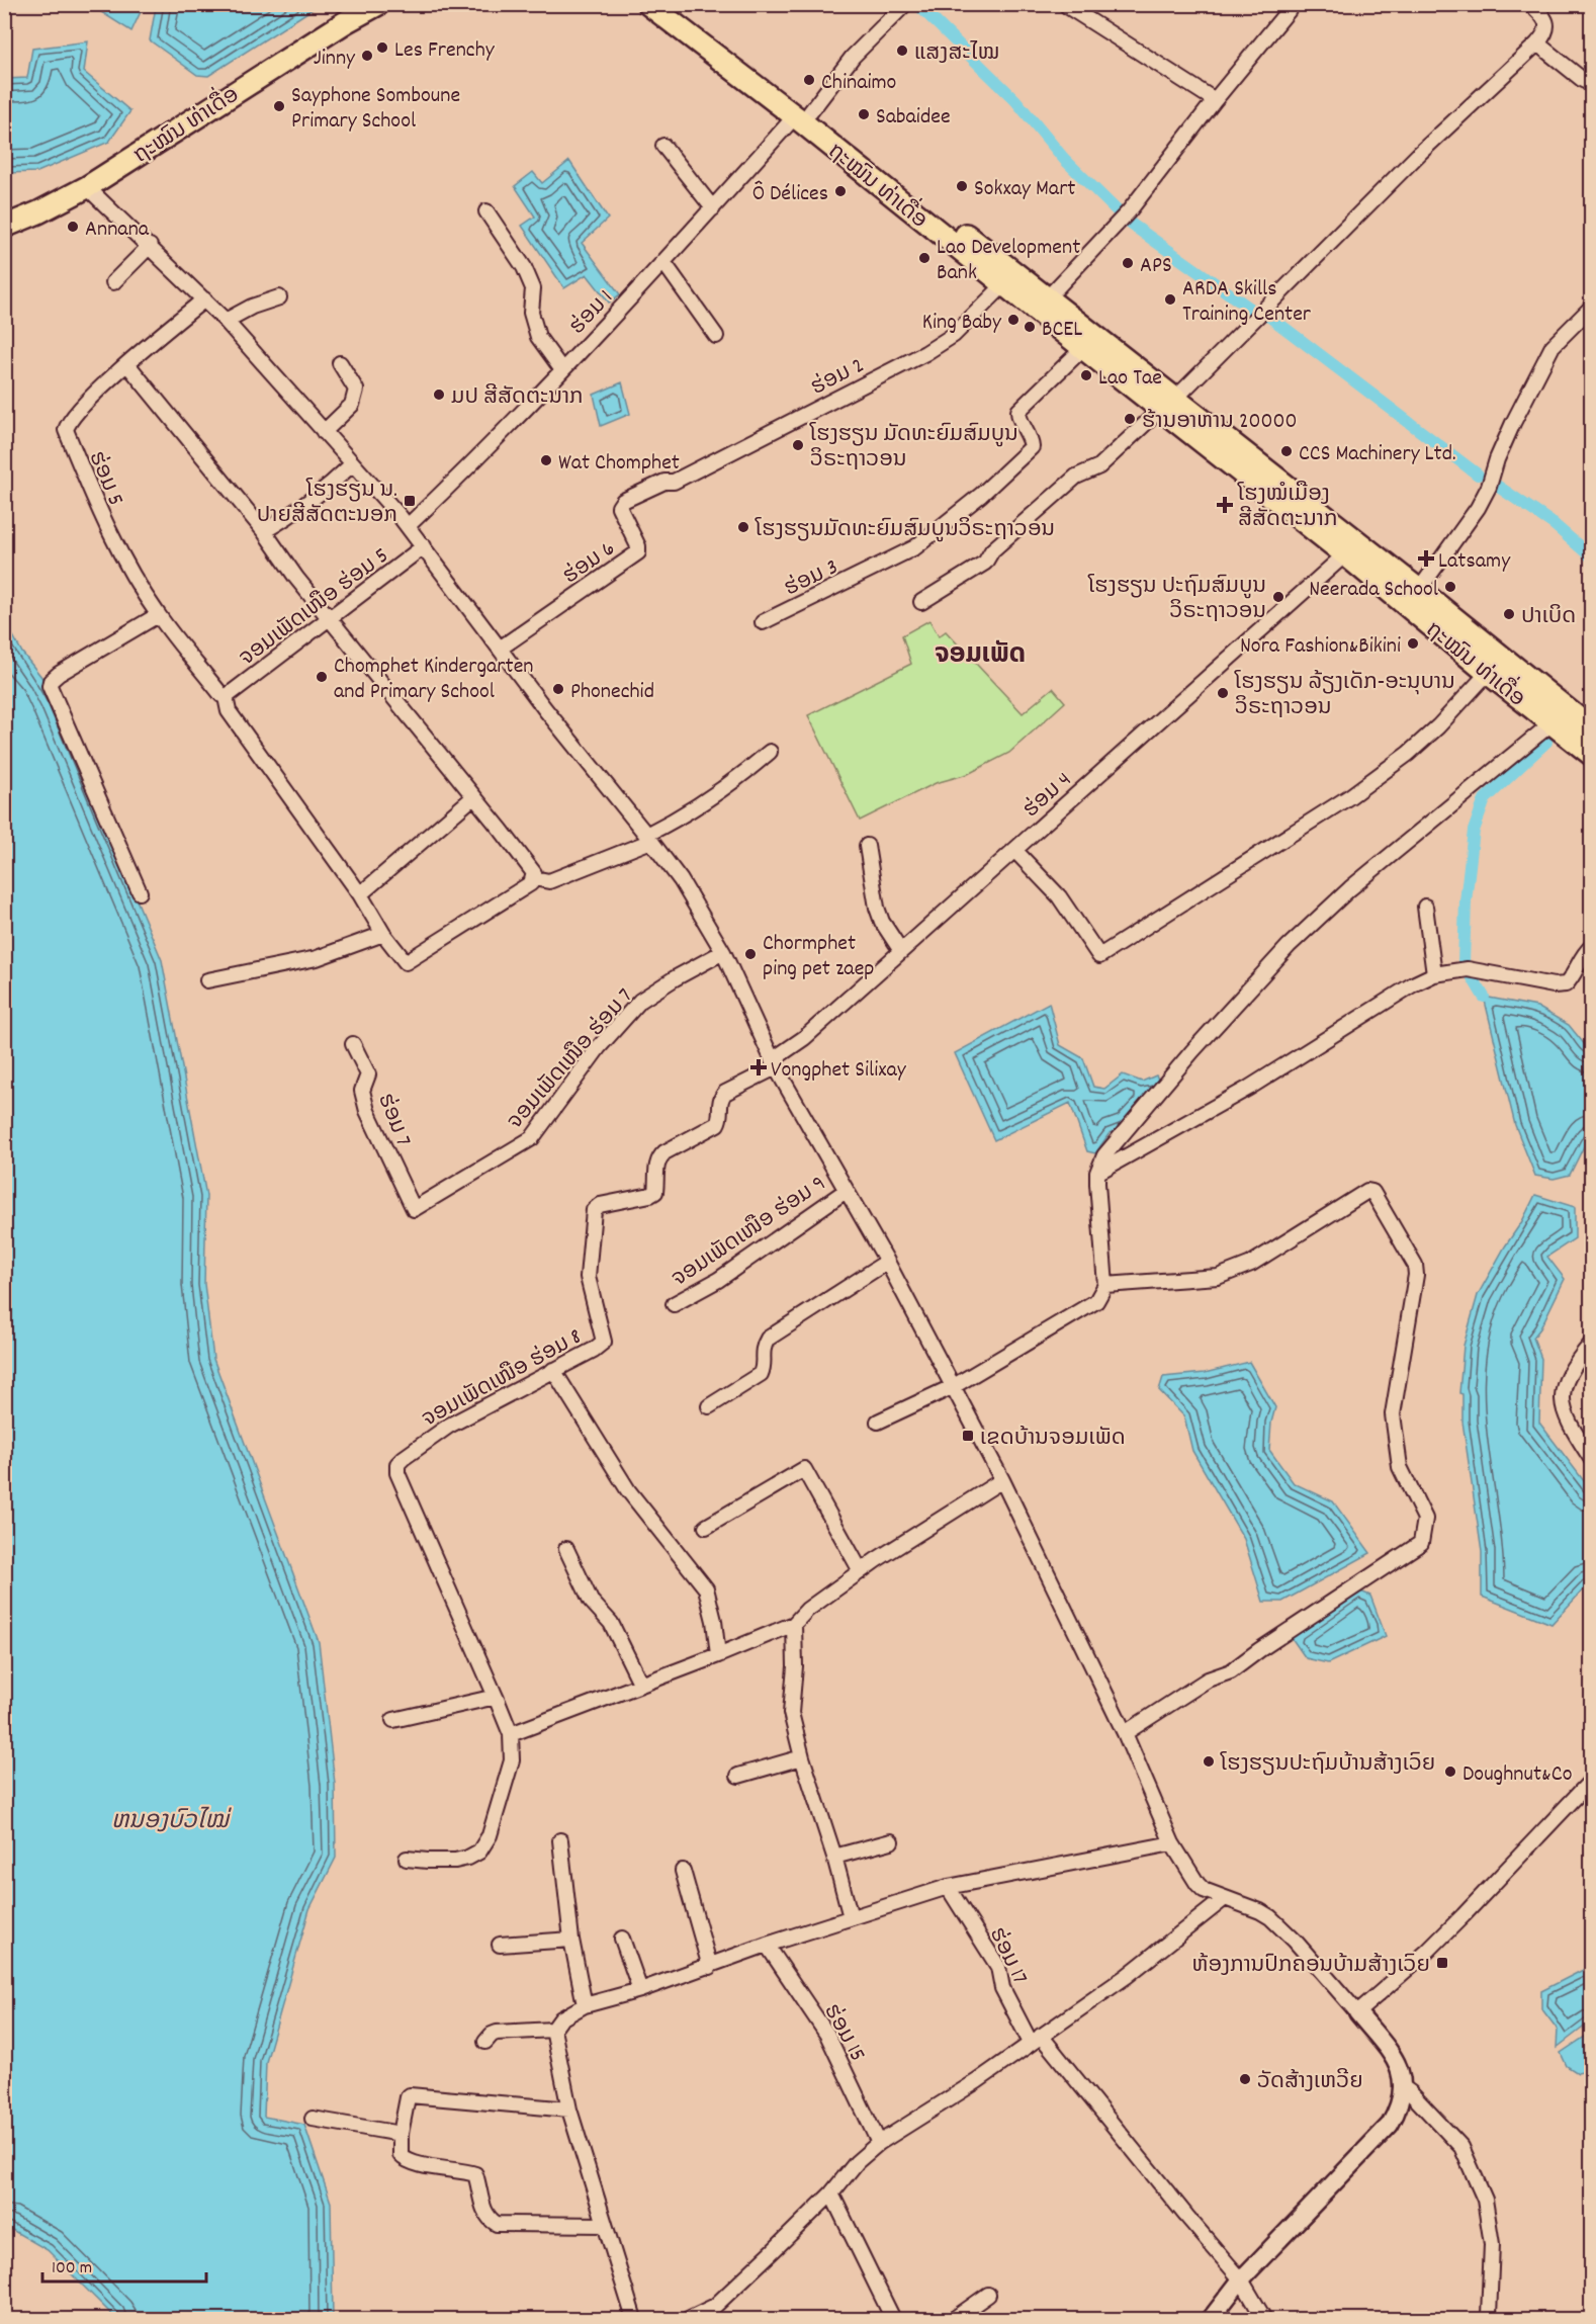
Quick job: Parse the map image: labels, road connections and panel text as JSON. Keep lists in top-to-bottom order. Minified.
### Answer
{"streets":{"main road":["ຖະໝົນ ທ່າເດື່ອ"],"street":["ຮ່ອມ 1","ຮ່ອມ 2","ຮ່ອມ 5","ຮ່ອມ 6","ຮ່ອມ 3","ຈອມເພັດເໜືອ ຮ່ອມ 5","ຮ່ອມ 4","ຈອມເພັດເໜືອ ຮ່ອມ 7","ຮ່ອມ 7","ຈອມເພັດເໜືອ ຮ່ອມ 9","ຈອມເພັດເໜືອ ຮ່ອມ 8","ຮ່ອມ 17","ຮ່ອມ 15"]},"crossings":[["ຖະໝົນ ທ່າເດື່ອ","ຮ່ອມ 1"],["ຖະໝົນ ທ່າເດື່ອ","ຮ່ອມ 2"],["ຖະໝົນ ທ່າເດື່ອ","ຮ່ອມ 3"],["ຖະໝົນ ທ່າເດື່ອ","ຮ່ອມ 4"],["ຮ່ອມ 2","ຮ່ອມ 6"],["ຮ່ອມ 5","ຈອມເພັດເໜືອ ຮ່ອມ 5"],["ຮ່ອມ 4","ຈອມເພັດເໜືອ ຮ່ອມ 8"],["ຈອມເພັດເໜືອ ຮ່ອມ 7","ຮ່ອມ 7"]],"districts":["ຈອມເພັດ"],"water":["ຫນອງບົວໄໝ່"],"places":{"other":["Les Frenchy","ແສງສະໄໝ","Jinny","Chinaimo","Sayphone Somboune Primary School","Sabaidee","Sokxay Mart","Ô Délices","Annana","Lao Development Bank","APS","ARDA Skills Training Center","King Baby","BCEL","Lao Tae","ມປ ສີສັດຕະນາກ","ຮ້ານອາຫານ 20000","ໂຮງຮຽນ ມັດທະຍົມສົມບູນ ວິຣະຖາວອນ","CCS Machinery Ltd.","Wat Chomphet","ໂຮງຮຽນມັດທະຍົມສົມບູນວິຣະຖາວອນ","Neerada School","ໂຮງຮຽນ ປະຖົມສົມບູນ ວິຣະຖາວອນ","ປາເບິດ","Nora Fashion&Bikini","Chomphet Kindergarten and Primary School","Phonechid","ໂຮງຮຽນ ລ້ຽງເດັກ-ອະນຸບານ ວິຣະຖາວອນ","Chormphet ping pet zaep","ໂຮງຮຽນປະຖົມບ້ານສ້າງເວົຍ","Doughnut&Co","ວັດສ້າງເຫວີຍ"],"transit":["ໂຮງຮຽນ ນ. ປາຍສີສັດຕະນອກ","ເຂດບ້ານຈອມເພັດ","ຫ້ອງການປົກຄອນບ້າມສ້າງເວົຍ"],"health":["ໂຮງໝໍເມືອງ ສີສັດຕະນາກ","Latsamy","Vongphet Silixay"]},"scale_bar":"100 m"}
